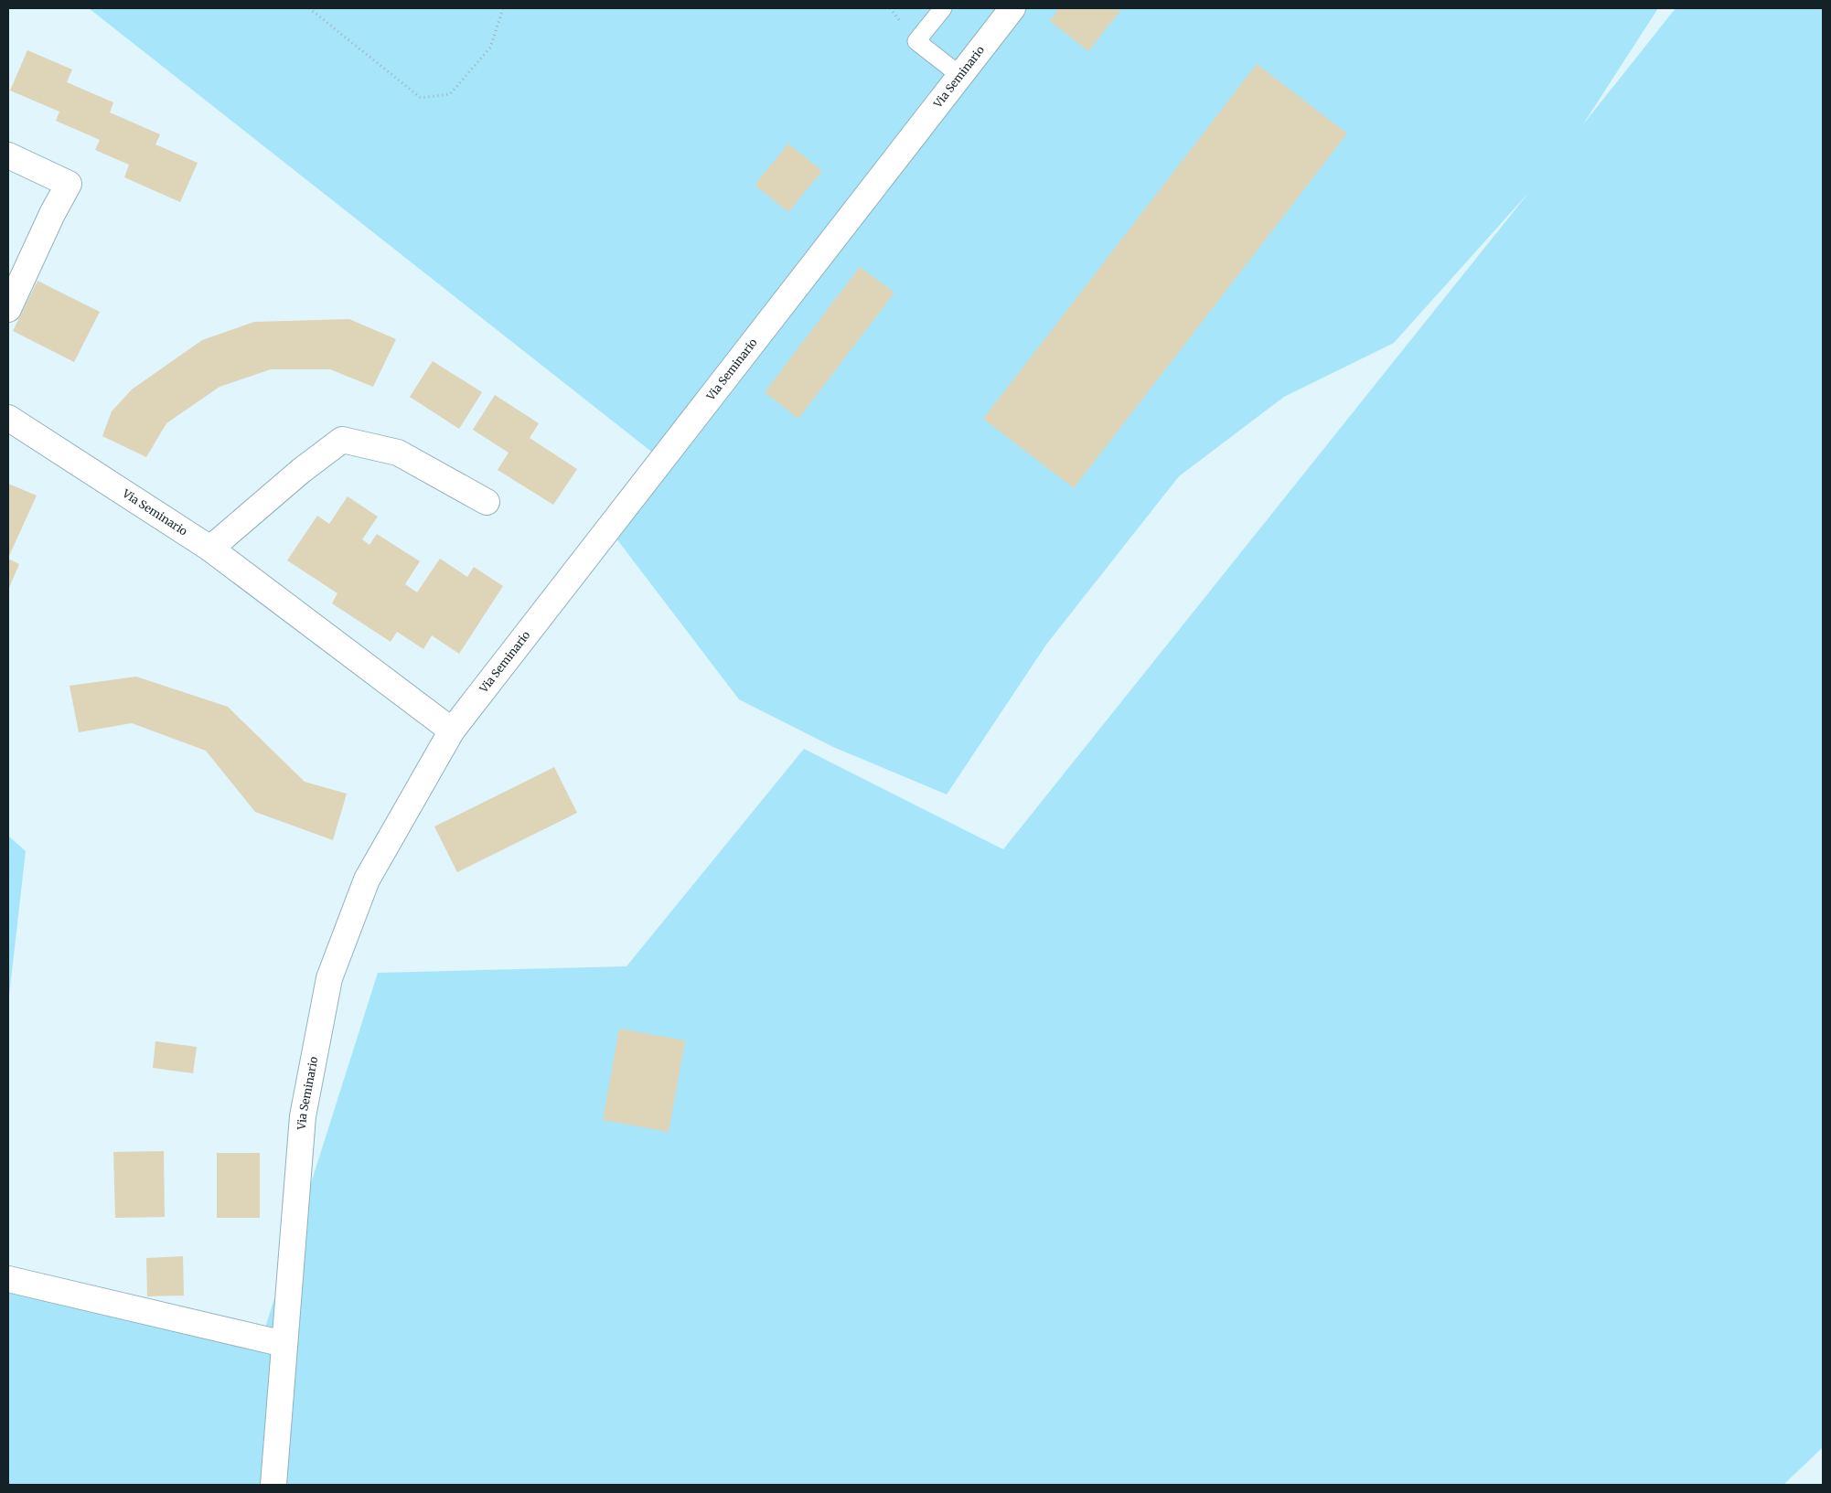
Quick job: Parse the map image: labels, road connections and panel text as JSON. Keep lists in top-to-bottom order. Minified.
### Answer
{"streets":{"street":["Via Seminario"]}}
